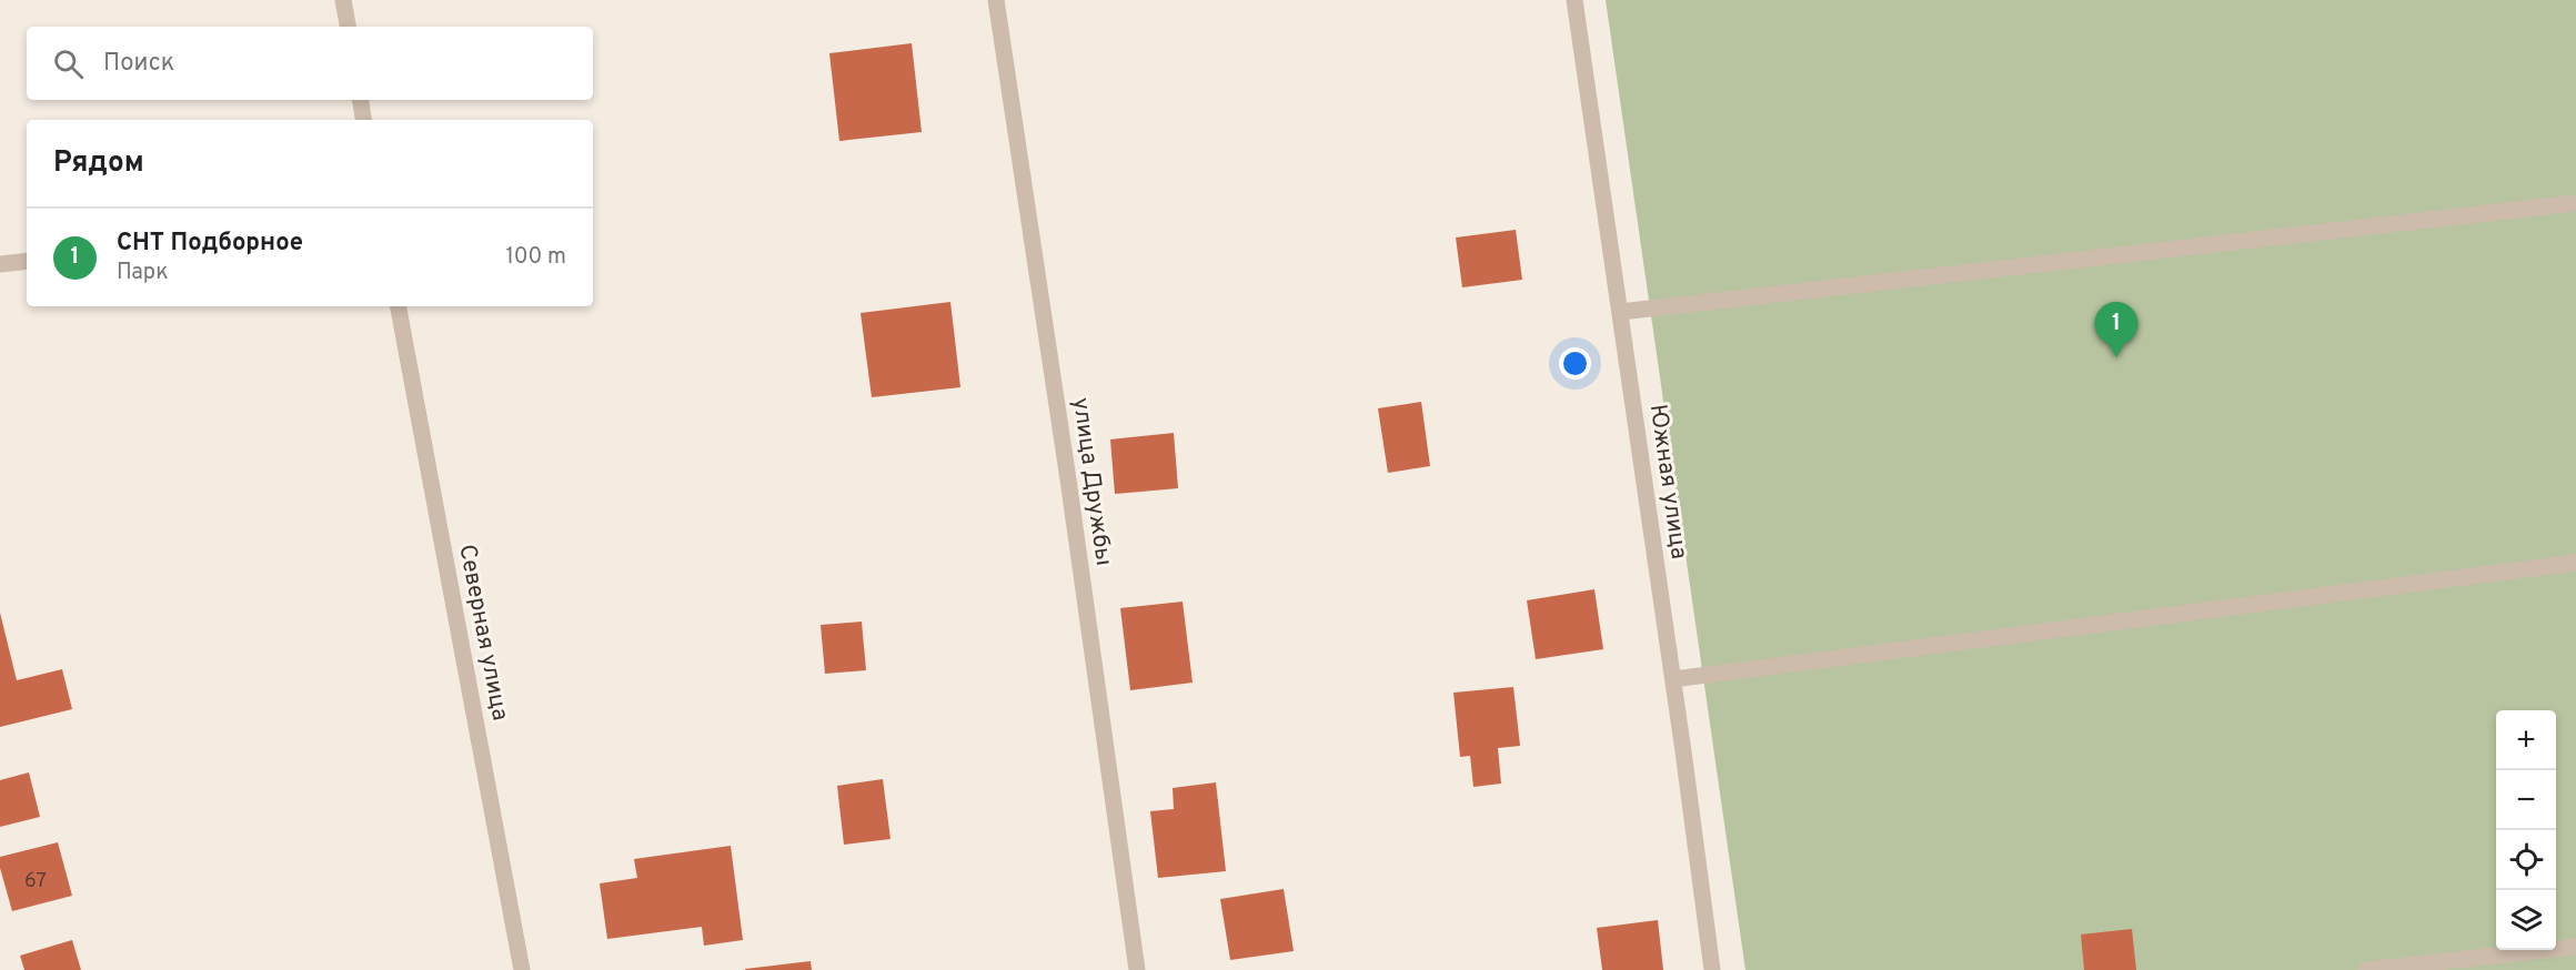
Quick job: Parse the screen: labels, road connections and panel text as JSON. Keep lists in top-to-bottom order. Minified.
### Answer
{"streets":{"street":["улица Дружбы","Южная улица","Северная улица"]},"house_numbers":["67"],"page":{"search":"Поиск","heading":"Рядом","list":[{"mark":"1","name":"СНТ Подборное","note":"Парк","value":"100 m"}],"pins":"1","map_buttons":["+","−"]}}
